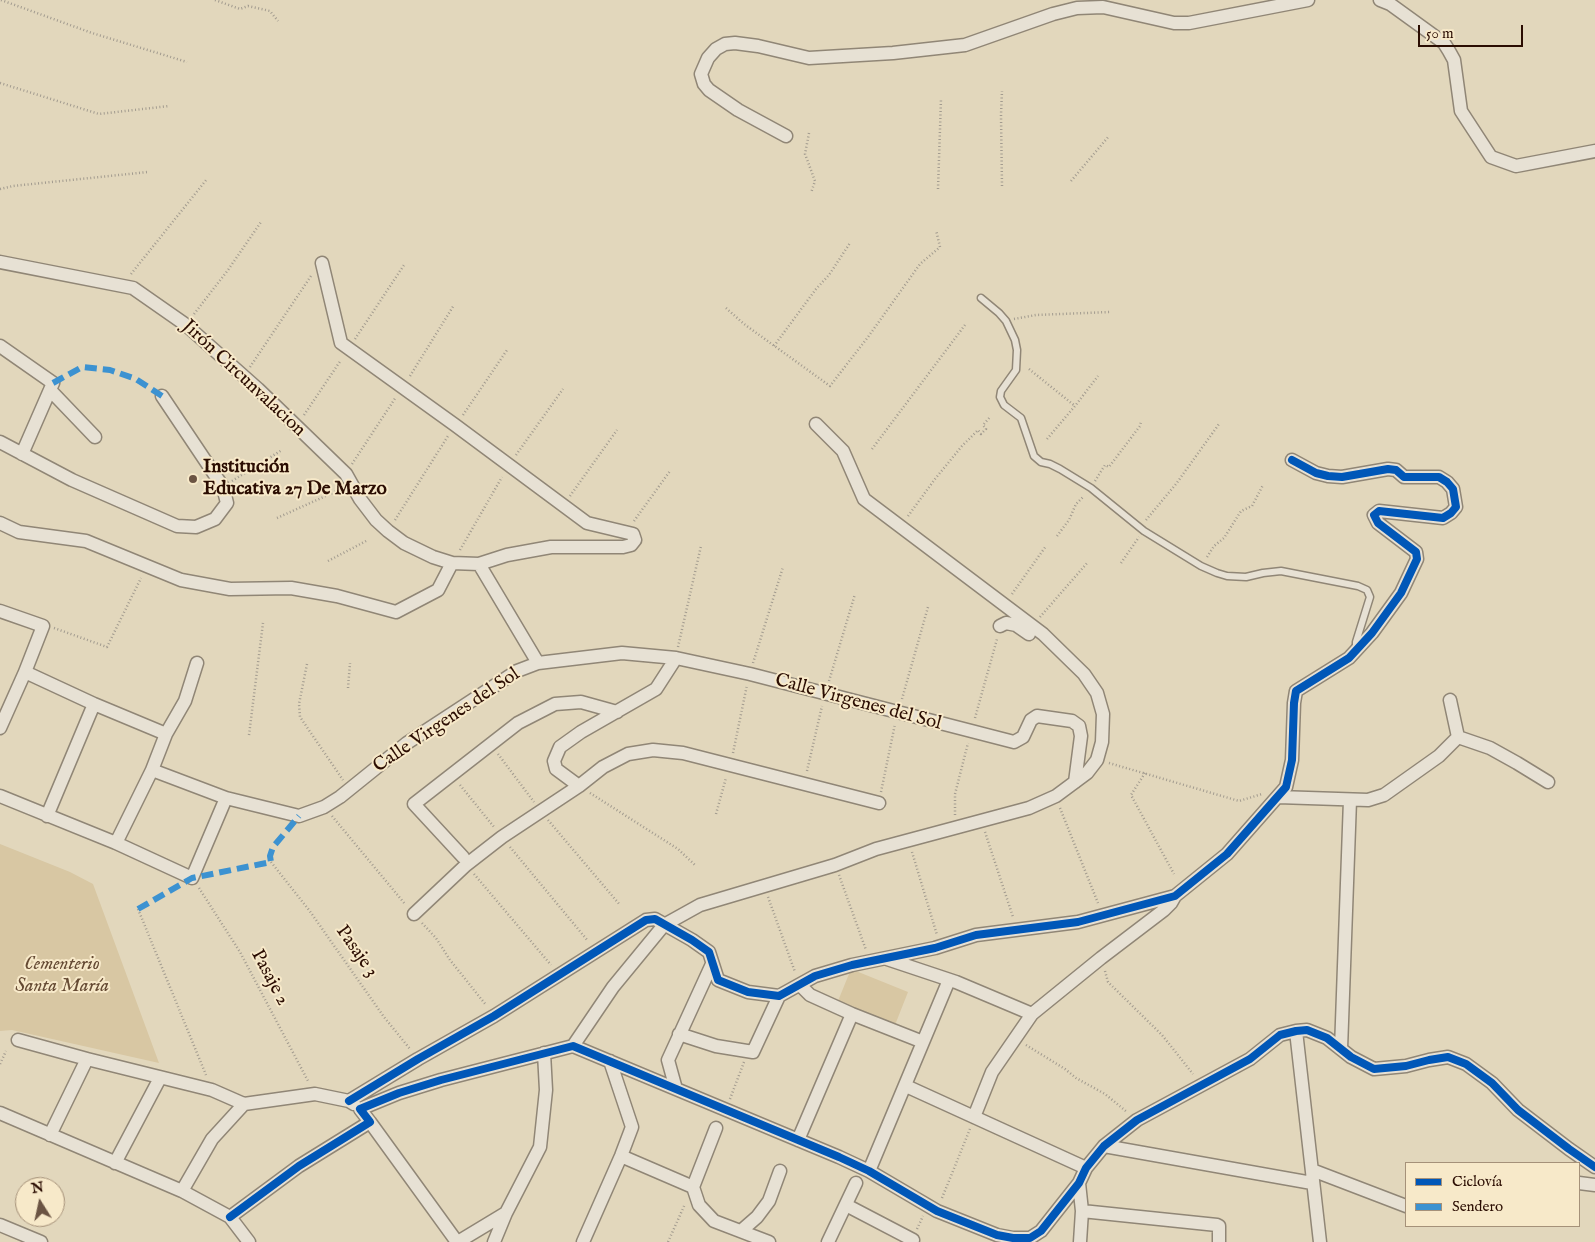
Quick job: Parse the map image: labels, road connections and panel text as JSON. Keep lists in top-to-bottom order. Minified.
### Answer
{"streets":{"street":["Jirón Circunvalacion","Calle Virgenes del Sol"],"path":["Pasaje 3","Pasaje 2"]},"parks":["Cementerio Santa María"],"places":["Institución Educativa 27 De Marzo"],"legend":["Ciclovía","Sendero"],"scale_bar":"50 m","north":"top"}
